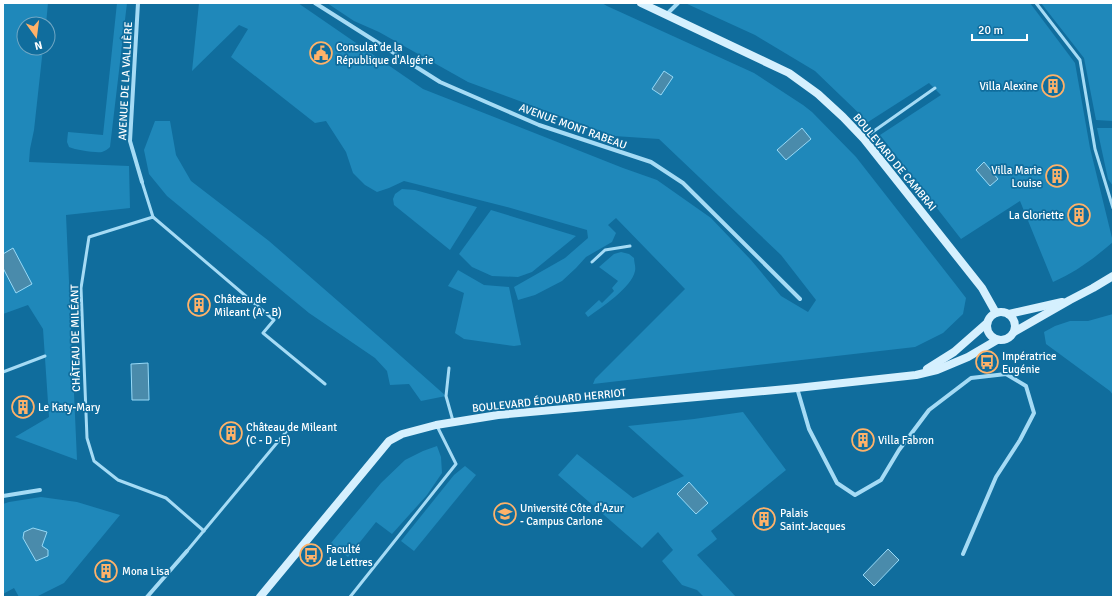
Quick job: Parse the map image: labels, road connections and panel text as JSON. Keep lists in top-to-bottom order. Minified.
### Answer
{"streets":{"street":["AVENUE DE LA VALLIÈRE","AVENUE MONT RABEAU","BOULEVARD DE CAMBRAI","BOULEVARD ÉDOUARD HERRIOT"],"lane":["CHÂTEAU DE MILÉANT"]},"crossings":[["BOULEVARD DE CAMBRAI","BOULEVARD ÉDOUARD HERRIOT"]],"places":{"public building":["Consulat de la République d'Algérie"],"building":["Villa Alexine","Villa Marie Louise","La Gloriette","Château de Mileant (A - B)","Le Katy-Mary","Château de Mileant (C - D - E)","Villa Fabron","Palais Saint-Jacques","Mona Lisa"],"bus stop":["Impératrice Eugénie","Faculté de Lettres"],"school or university":["Université Côte d'Azur - Campus Carlone"]},"scale_bar":"20 m","north":"bottom"}
